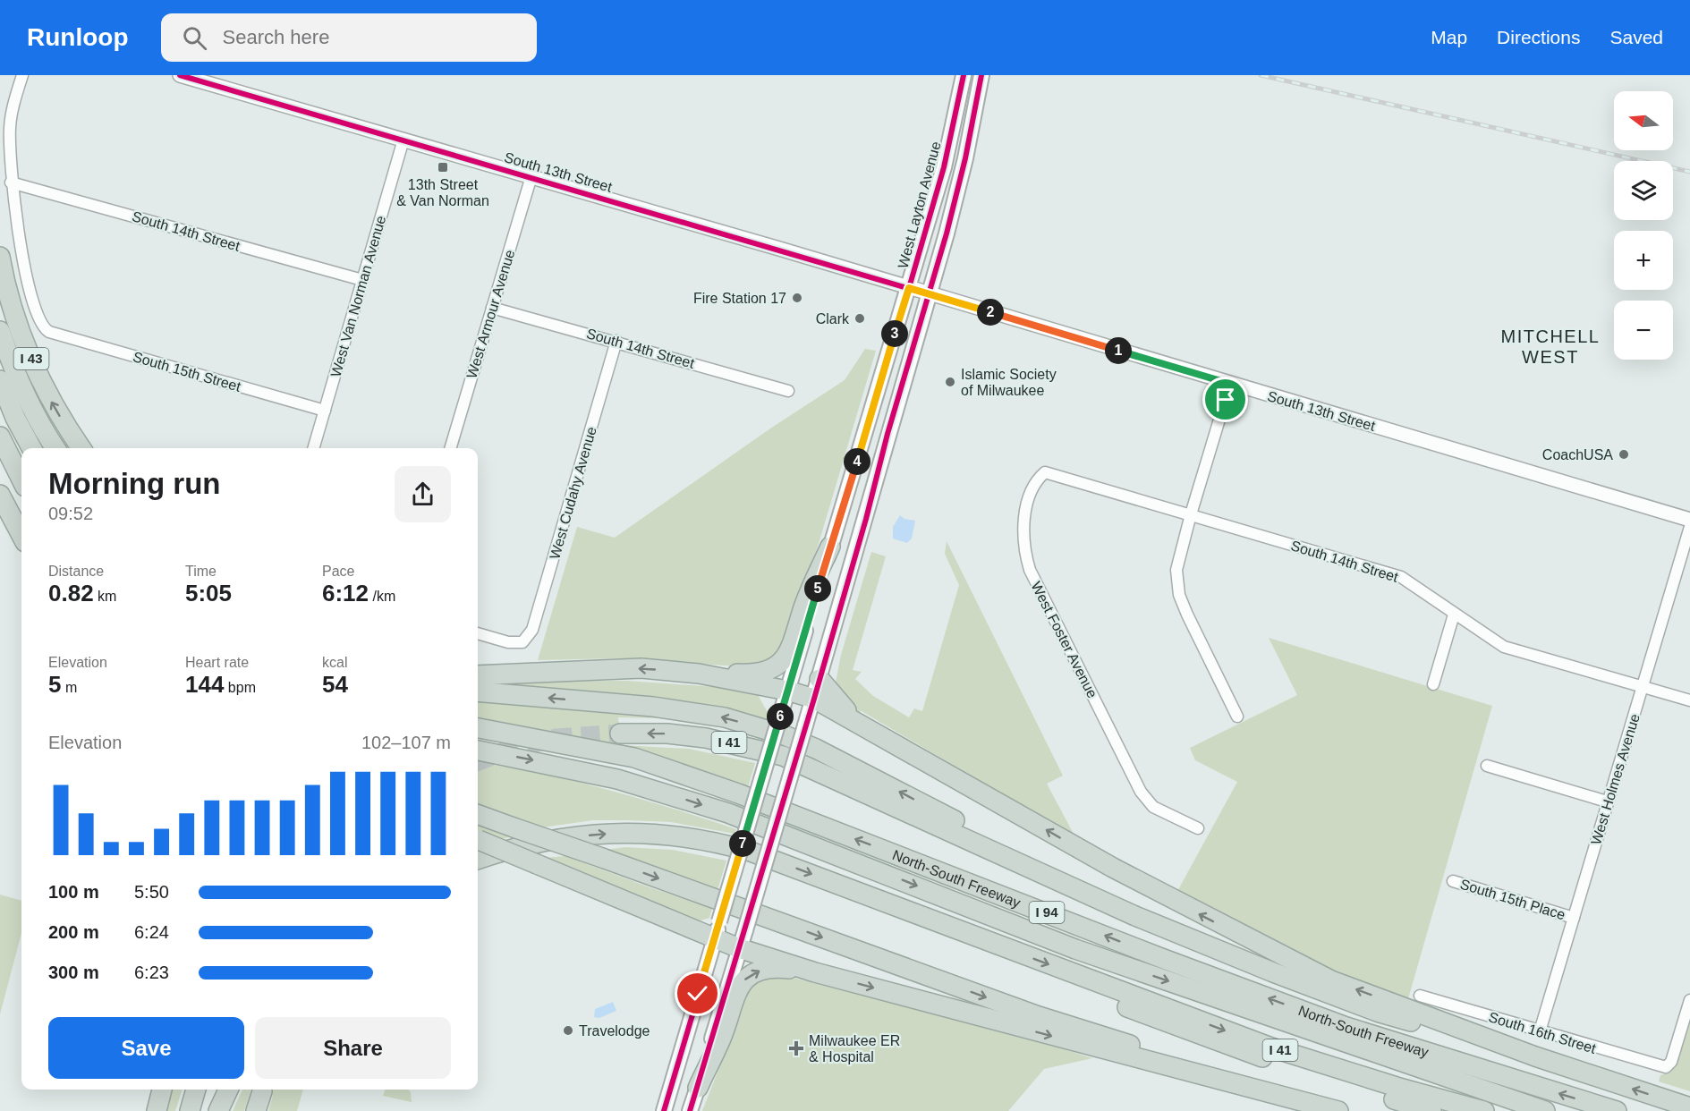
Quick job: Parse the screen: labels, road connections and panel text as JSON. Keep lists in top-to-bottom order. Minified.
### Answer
{"streets":{"highway":["I 43","I 41","North-South Freeway","I 94"],"main road":["West Layton Avenue"],"street":["South 13th Street","South 14th Street","West Van Norman Avenue","West Armour Avenue","South 15th Street","West Cudahy Avenue","West Foster Avenue","West Holmes Avenue","South 15th Place","South 16th Street"]},"crossings":[["South 13th Street","West Layton Avenue"],["South 13th Street","West Van Norman Avenue"],["South 13th Street","West Armour Avenue"],["South 14th Street","West Van Norman Avenue"],["South 14th Street","West Armour Avenue"],["South 14th Street","South 15th Street"],["South 14th Street","West Cudahy Avenue"],["South 14th Street","West Foster Avenue"],["South 14th Street","West Holmes Avenue"],["West Van Norman Avenue","South 15th Street"],["West Holmes Avenue","South 15th Place"],["West Holmes Avenue","South 16th Street"]],"districts":["MITCHELL WEST"],"places":{"transit":["13th Street & Van Norman"],"other":["Fire Station 17","Clark","Islamic Society of Milwaukee","CoachUSA","Travelodge"],"health":["Milwaukee ER & Hospital"]},"north":"left","page":{"header":"Runloop","search":"Search here","nav":["Map","Directions","Saved"],"map_buttons":["+","−"],"pins":["2","3","1","4","5","6","7"],"heading":["Morning run","09:52"],"stats":[["Distance","0.82 km"],["Time","5:05"],["Pace","6:12 /km"],["Elevation","5 m"],["Heart rate","144 bpm"],["kcal","54"]],"chart":["Elevation","102–107 m"],"list":[{"name":"100 m","note":"5:50"},{"name":"200 m","note":"6:24"},{"name":"300 m","note":"6:23"}],"buttons":["Save","Share"]}}
